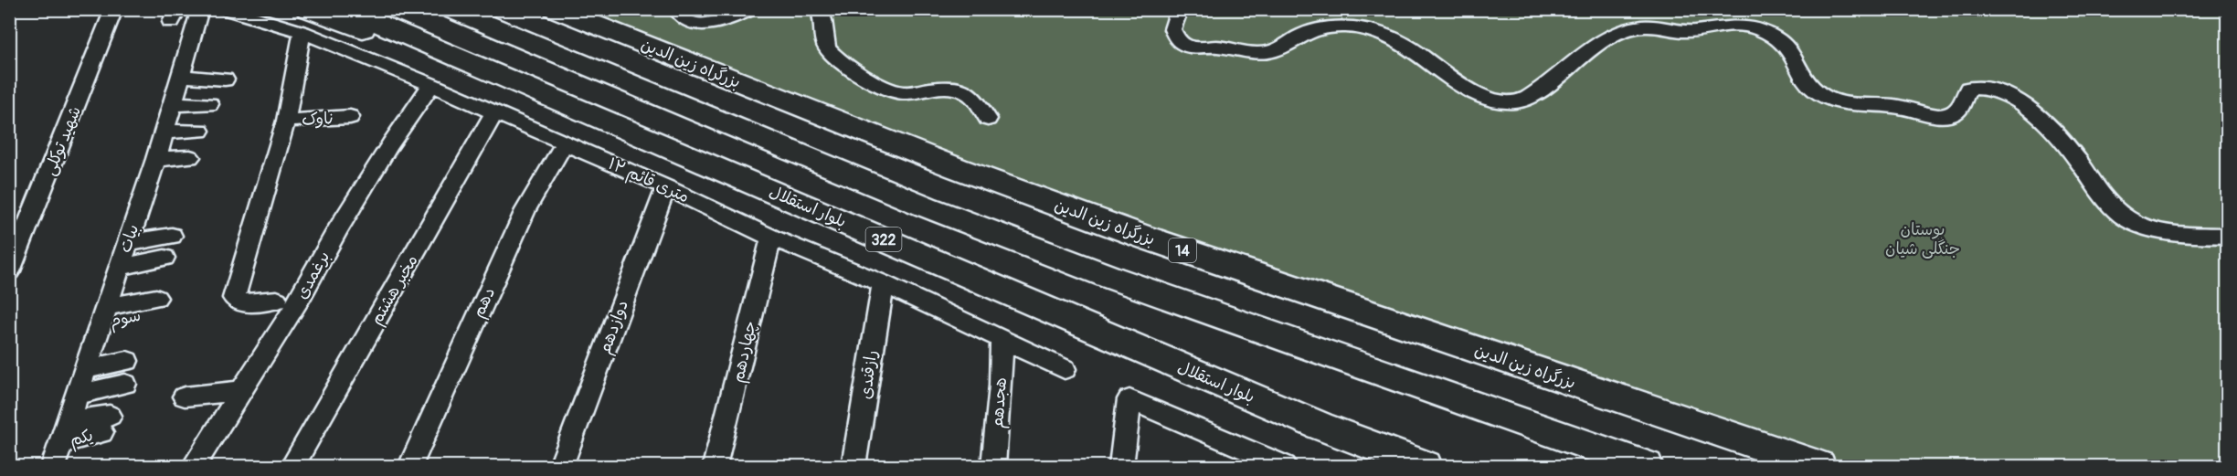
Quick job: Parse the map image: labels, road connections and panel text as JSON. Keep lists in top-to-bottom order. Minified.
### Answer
{"streets":{"main road":["بزرگراه زین الدین","بلوار استقلال","322","14"],"street":["ناوک","شهید توکلی","۱۲ متری قائم","بیات","برغمدی","مخبر هشتم","دهم","سوم","دوازدهم","چهاردهم","رازقندی","هجدهم","یکم"]},"crossings":[["ناوک","برغمدی"],["۱۲ متری قائم","بلوار استقلال"],["۱۲ متری قائم","برغمدی"],["۱۲ متری قائم","مخبر هشتم"],["۱۲ متری قائم","دهم"],["۱۲ متری قائم","دوازدهم"],["۱۲ متری قائم","چهاردهم"],["۱۲ متری قائم","رازقندی"],["۱۲ متری قائم","هجدهم"],["بلوار استقلال","برغمدی"],["بیات","سوم"],["بیات","یکم"]],"parks":["بوستان جنگلی شیان"]}
